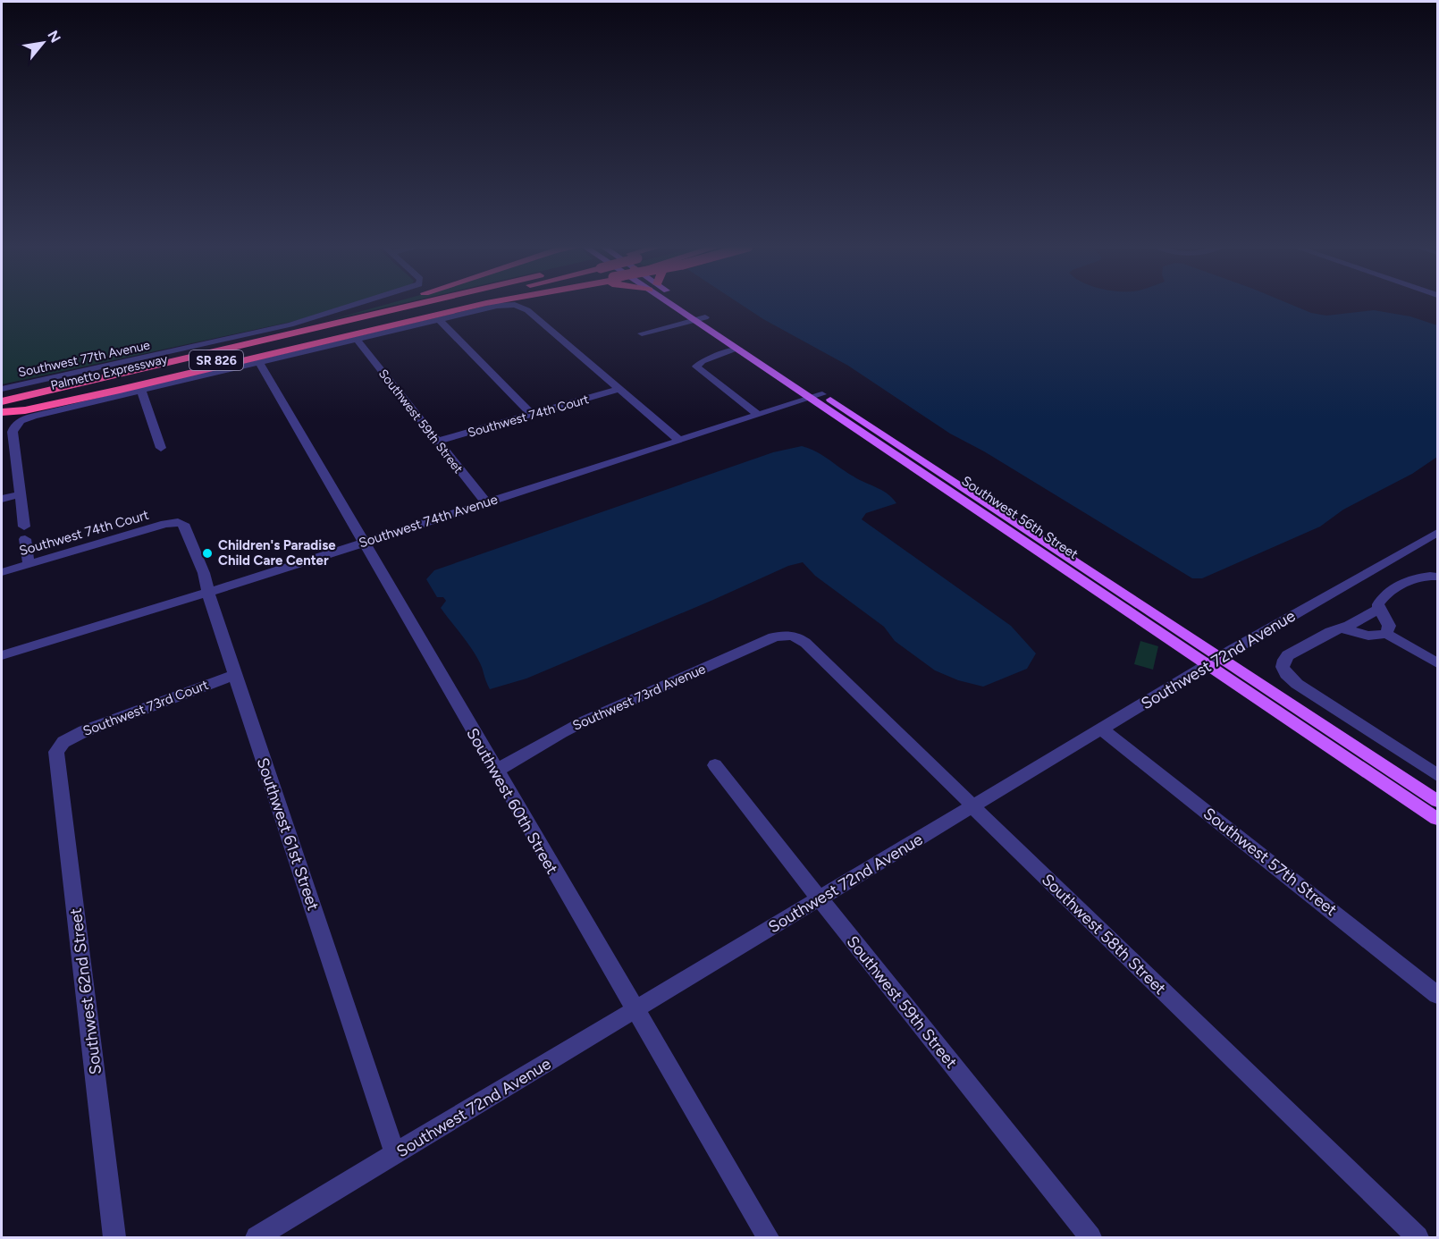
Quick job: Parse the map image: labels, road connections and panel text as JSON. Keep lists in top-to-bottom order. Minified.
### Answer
{"streets":{"highway":["SR 826","Palmetto Expressway"],"main road":["Southwest 56th Street"],"street":["Southwest 77th Avenue","Southwest 74th Court","Southwest 59th Street","Southwest 74th Avenue","Southwest 72nd Avenue","Southwest 73rd Avenue","Southwest 73rd Court","Southwest 60th Street","Southwest 61st Street","Southwest 57th Street","Southwest 58th Street","Southwest 62nd Street"]},"crossings":[["Southwest 74th Court","Southwest 59th Street"],["Southwest 74th Court","Southwest 61st Street"],["Southwest 59th Street","Southwest 74th Avenue"],["Southwest 59th Street","Southwest 72nd Avenue"],["Southwest 56th Street","Southwest 74th Avenue"],["Southwest 56th Street","Southwest 72nd Avenue"],["Southwest 74th Avenue","Southwest 60th Street"],["Southwest 74th Avenue","Southwest 61st Street"],["Southwest 72nd Avenue","Southwest 60th Street"],["Southwest 72nd Avenue","Southwest 61st Street"],["Southwest 72nd Avenue","Southwest 57th Street"],["Southwest 72nd Avenue","Southwest 58th Street"],["Southwest 73rd Avenue","Southwest 60th Street"],["Southwest 73rd Avenue","Southwest 58th Street"],["Southwest 73rd Court","Southwest 61st Street"],["Southwest 73rd Court","Southwest 62nd Street"]],"places":["Children's Paradise Child Care Center"],"north":"top right"}
